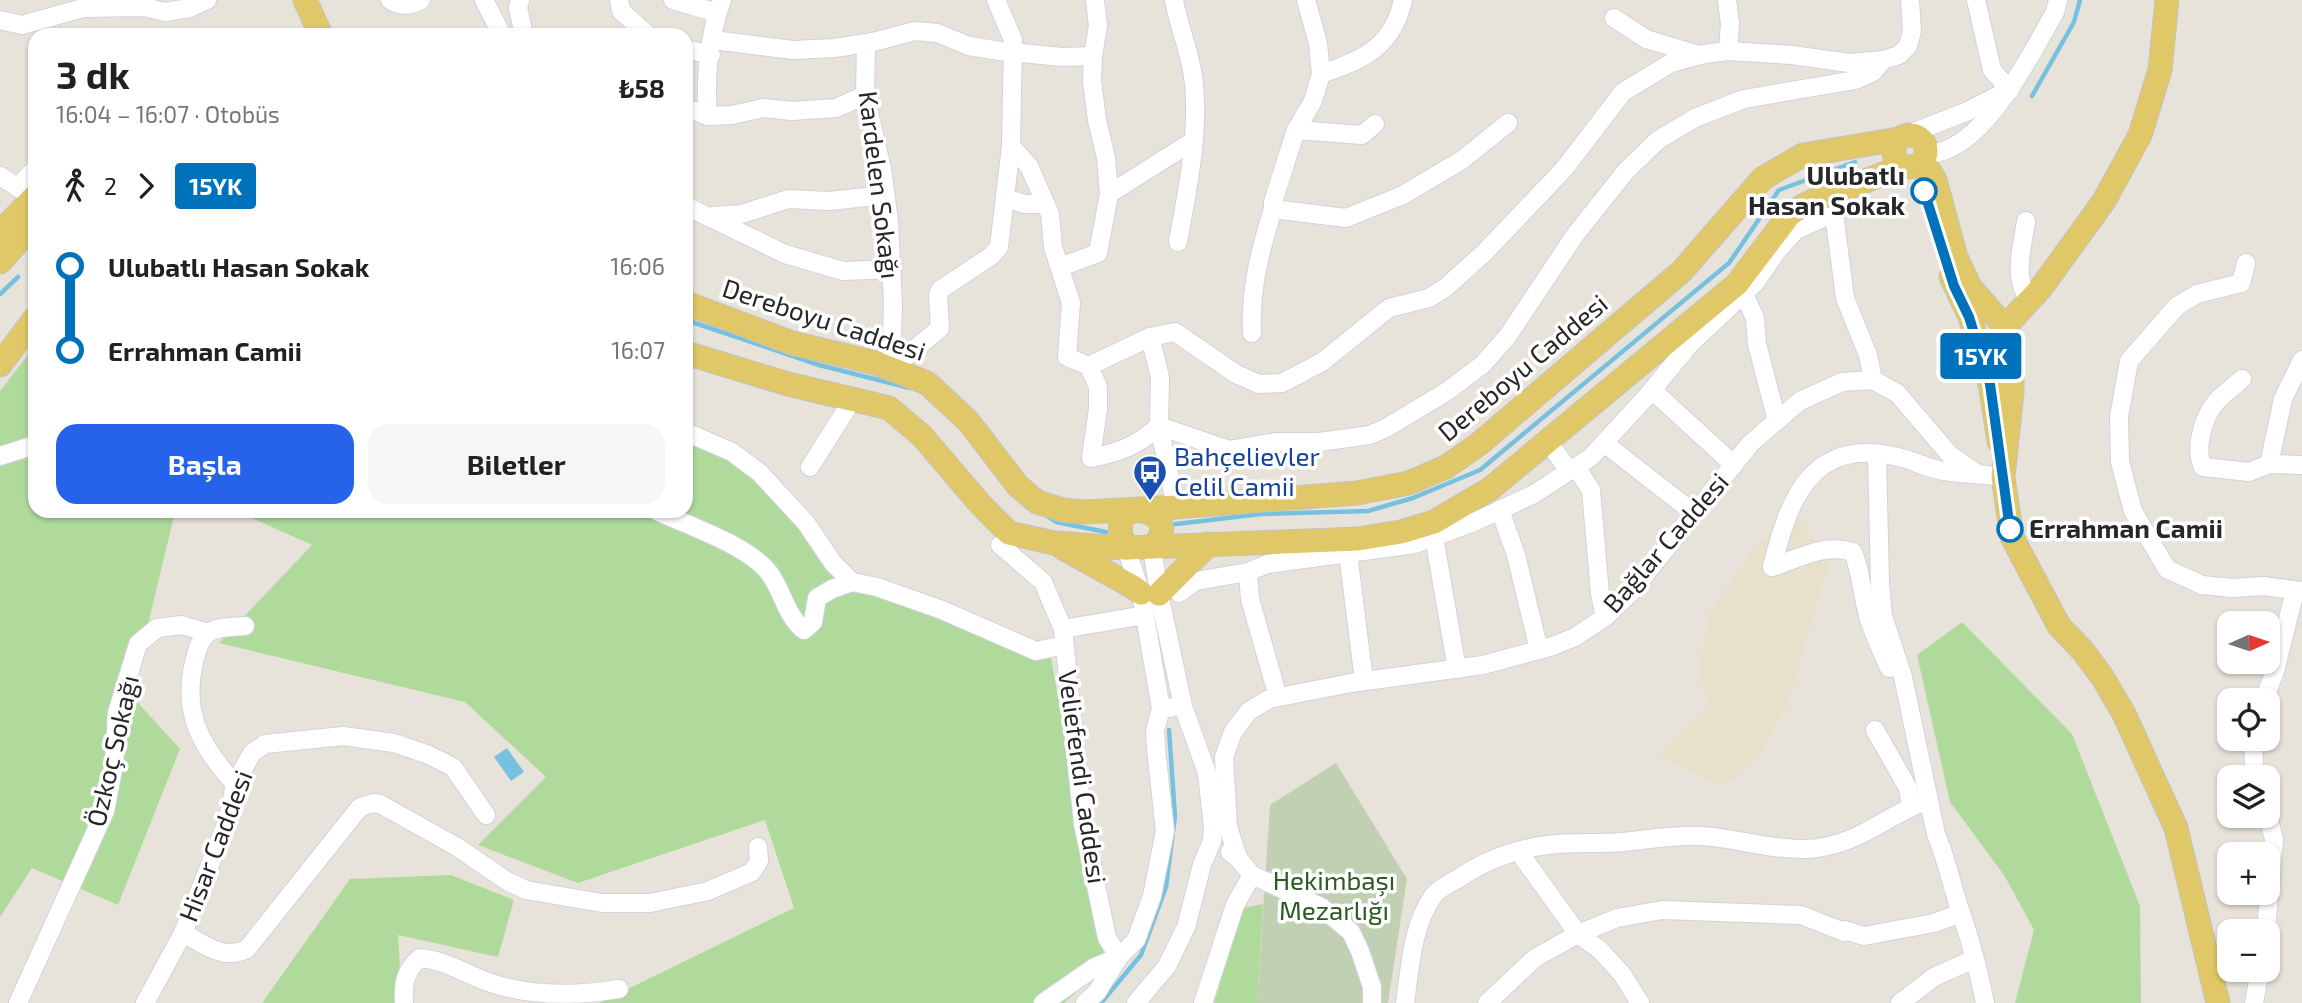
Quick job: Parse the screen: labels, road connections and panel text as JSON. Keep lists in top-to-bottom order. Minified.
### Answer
{"streets":{"main road":["Dereboyu Caddesi"],"street":["Kardelen Sokağı","Bağlar Caddesi","Özkoç Sokağı","Veliefendi Caddesi","Hisar Caddesi"]},"crossings":[["Kardelen Sokağı","Dereboyu Caddesi"]],"parks":["Hekimbaşı Mezarlığı"],"places":{"other":["Ulubatlı Hasan Sokak","Errahman Camii"],"bus stop":["Bahçelievler Celil Camii"]},"lines":["bus line 15YK"],"north":"right","page":{"on_map":"15YK","heading":["3 dk","16:04 – 16:07 · Otobüs","₺58"],"legs":["2","15YK"],"list":[{"name":"Ulubatlı Hasan Sokak","value":"16:06"},{"name":"Errahman Camii","value":"16:07"}],"buttons":["Başla","Biletler"],"map_buttons":["+","−"]}}
